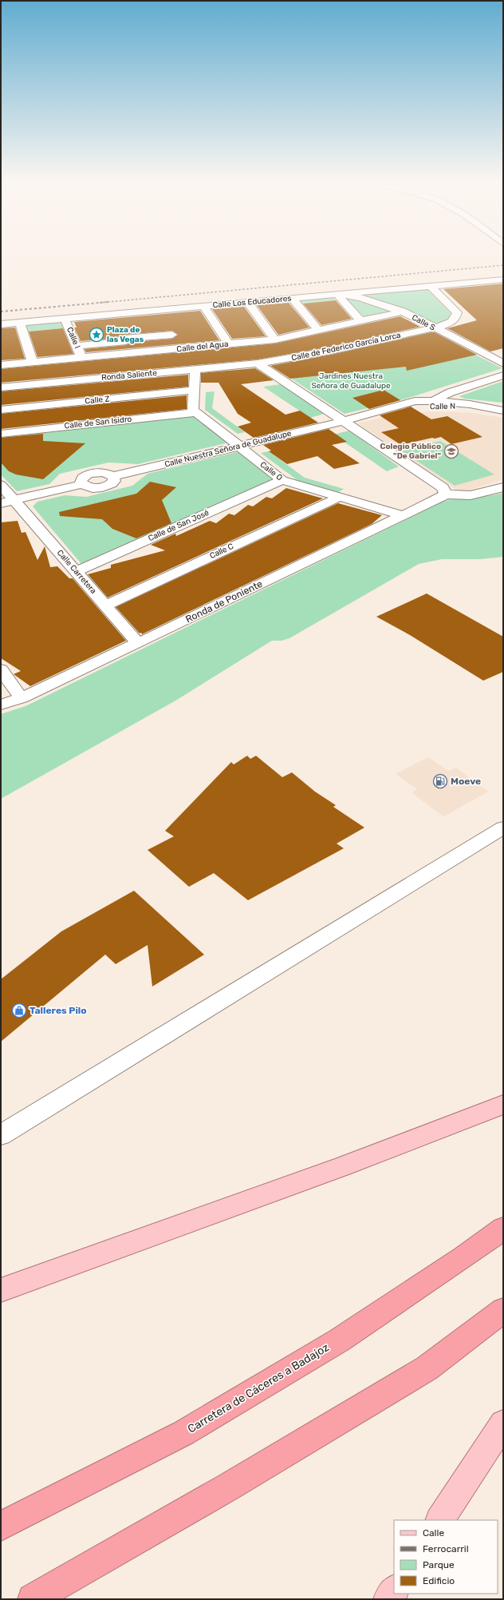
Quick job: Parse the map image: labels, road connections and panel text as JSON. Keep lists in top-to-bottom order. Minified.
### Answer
{"streets":{"highway":["Carretera de Cáceres a Badajoz"],"street":["Calle Los Educadores","Calle S","Calle I","Calle del Agua","Calle de Federico García Lorca","Ronda Saliente","Calle Z","Calle N","Calle de San Isidro","Calle Nuestra Señora de Guadalupe","Calle O","Calle de San José","Calle C","Calle Carretera","Ronda de Poniente"]},"crossings":[["Calle Los Educadores","Calle S"],["Calle Los Educadores","Calle I"],["Calle Los Educadores","Calle de Federico García Lorca"],["Calle S","Calle del Agua"],["Calle S","Calle de Federico García Lorca"],["Calle I","Calle del Agua"],["Calle de Federico García Lorca","Ronda Saliente"],["Calle N","Calle Nuestra Señora de Guadalupe"],["Calle de San Isidro","Calle O"],["Calle Nuestra Señora de Guadalupe","Calle O"],["Calle Nuestra Señora de Guadalupe","Calle Carretera"],["Calle O","Calle de San José"],["Calle O","Calle C"],["Calle O","Ronda de Poniente"],["Calle de San José","Calle Carretera"],["Calle C","Calle Carretera"],["Calle Carretera","Ronda de Poniente"]],"parks":["Jardines Nuestra Señora de Guadalupe"],"places":{"place":["Plaza de las Vegas"],"school or university":["Colegio Público \"De Gabriel\""],"fuel station":["Moeve"],"shop":["Talleres Pilo"]},"legend":["Calle","Ferrocarril","Parque","Edificio"]}
